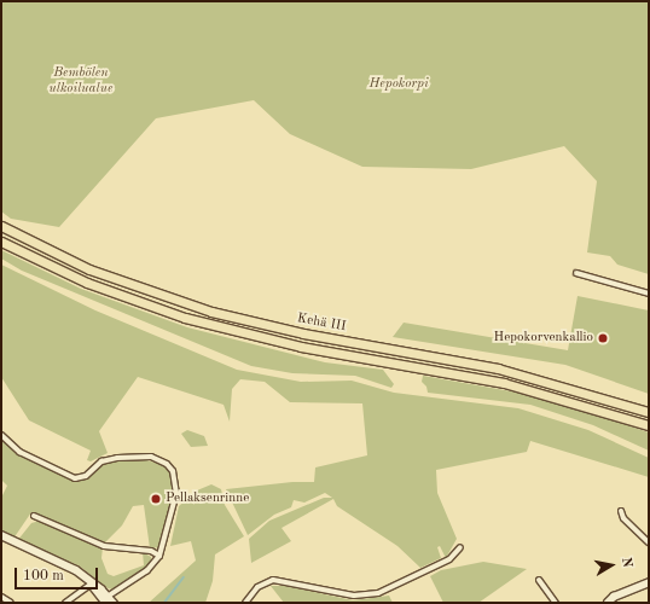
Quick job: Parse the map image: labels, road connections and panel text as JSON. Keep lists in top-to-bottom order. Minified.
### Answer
{"streets":{"highway":["Kehä III"]},"parks":["Bembölen ulkoilualue","Hepokorpi"],"places":["Hepokorvenkallio","Pellaksenrinne"],"scale_bar":"100 m","north":"right"}
